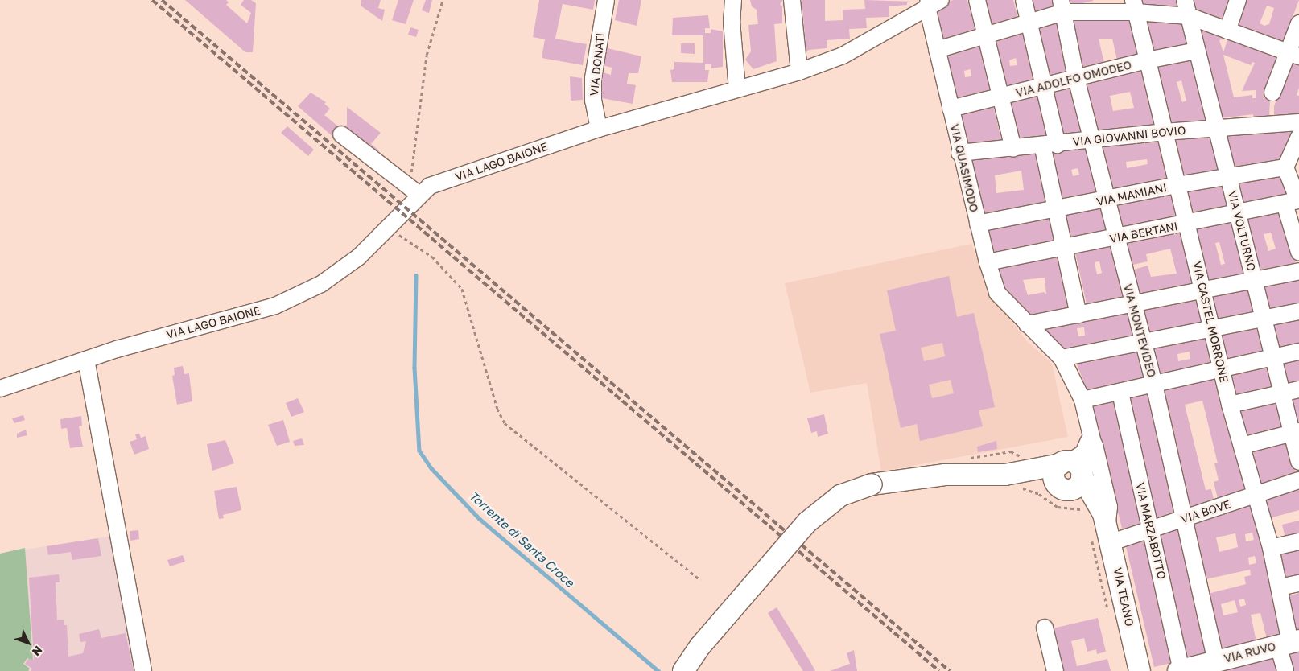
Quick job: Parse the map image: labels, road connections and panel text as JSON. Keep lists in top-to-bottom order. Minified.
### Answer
{"streets":{"main road":["VIA TEANO","VIA RUVO"],"street":["VIA DONATI","VIA ADOLFO OMODEO","VIA GIOVANNI BOVIO","VIA LAGO BAIONE","VIA QUASIMODO","VIA MAMIANI","VIA VOLTURNO","VIA BERTANI","VIA CASTEL MORRONE","VIA MONTEVIDEO","VIA BOVE","VIA MARZABOTTO"]},"crossings":[["VIA DONATI","VIA LAGO BAIONE"],["VIA ADOLFO OMODEO","VIA QUASIMODO"],["VIA ADOLFO OMODEO","VIA VOLTURNO"],["VIA ADOLFO OMODEO","VIA CASTEL MORRONE"],["VIA ADOLFO OMODEO","VIA MONTEVIDEO"],["VIA GIOVANNI BOVIO","VIA QUASIMODO"],["VIA GIOVANNI BOVIO","VIA VOLTURNO"],["VIA GIOVANNI BOVIO","VIA CASTEL MORRONE"],["VIA GIOVANNI BOVIO","VIA MONTEVIDEO"],["VIA LAGO BAIONE","VIA QUASIMODO"],["VIA QUASIMODO","VIA MAMIANI"],["VIA QUASIMODO","VIA BERTANI"],["VIA QUASIMODO","VIA TEANO"],["VIA MAMIANI","VIA VOLTURNO"],["VIA MAMIANI","VIA CASTEL MORRONE"],["VIA MAMIANI","VIA MONTEVIDEO"],["VIA VOLTURNO","VIA BERTANI"],["VIA BERTANI","VIA CASTEL MORRONE"],["VIA BERTANI","VIA MONTEVIDEO"],["VIA CASTEL MORRONE","VIA BOVE"],["VIA CASTEL MORRONE","VIA RUVO"],["VIA MONTEVIDEO","VIA BOVE"],["VIA MONTEVIDEO","VIA RUVO"],["VIA BOVE","VIA MARZABOTTO"],["VIA BOVE","VIA TEANO"],["VIA MARZABOTTO","VIA RUVO"]],"water":["Torrente di Santa Croce"],"north":"bottom right"}
